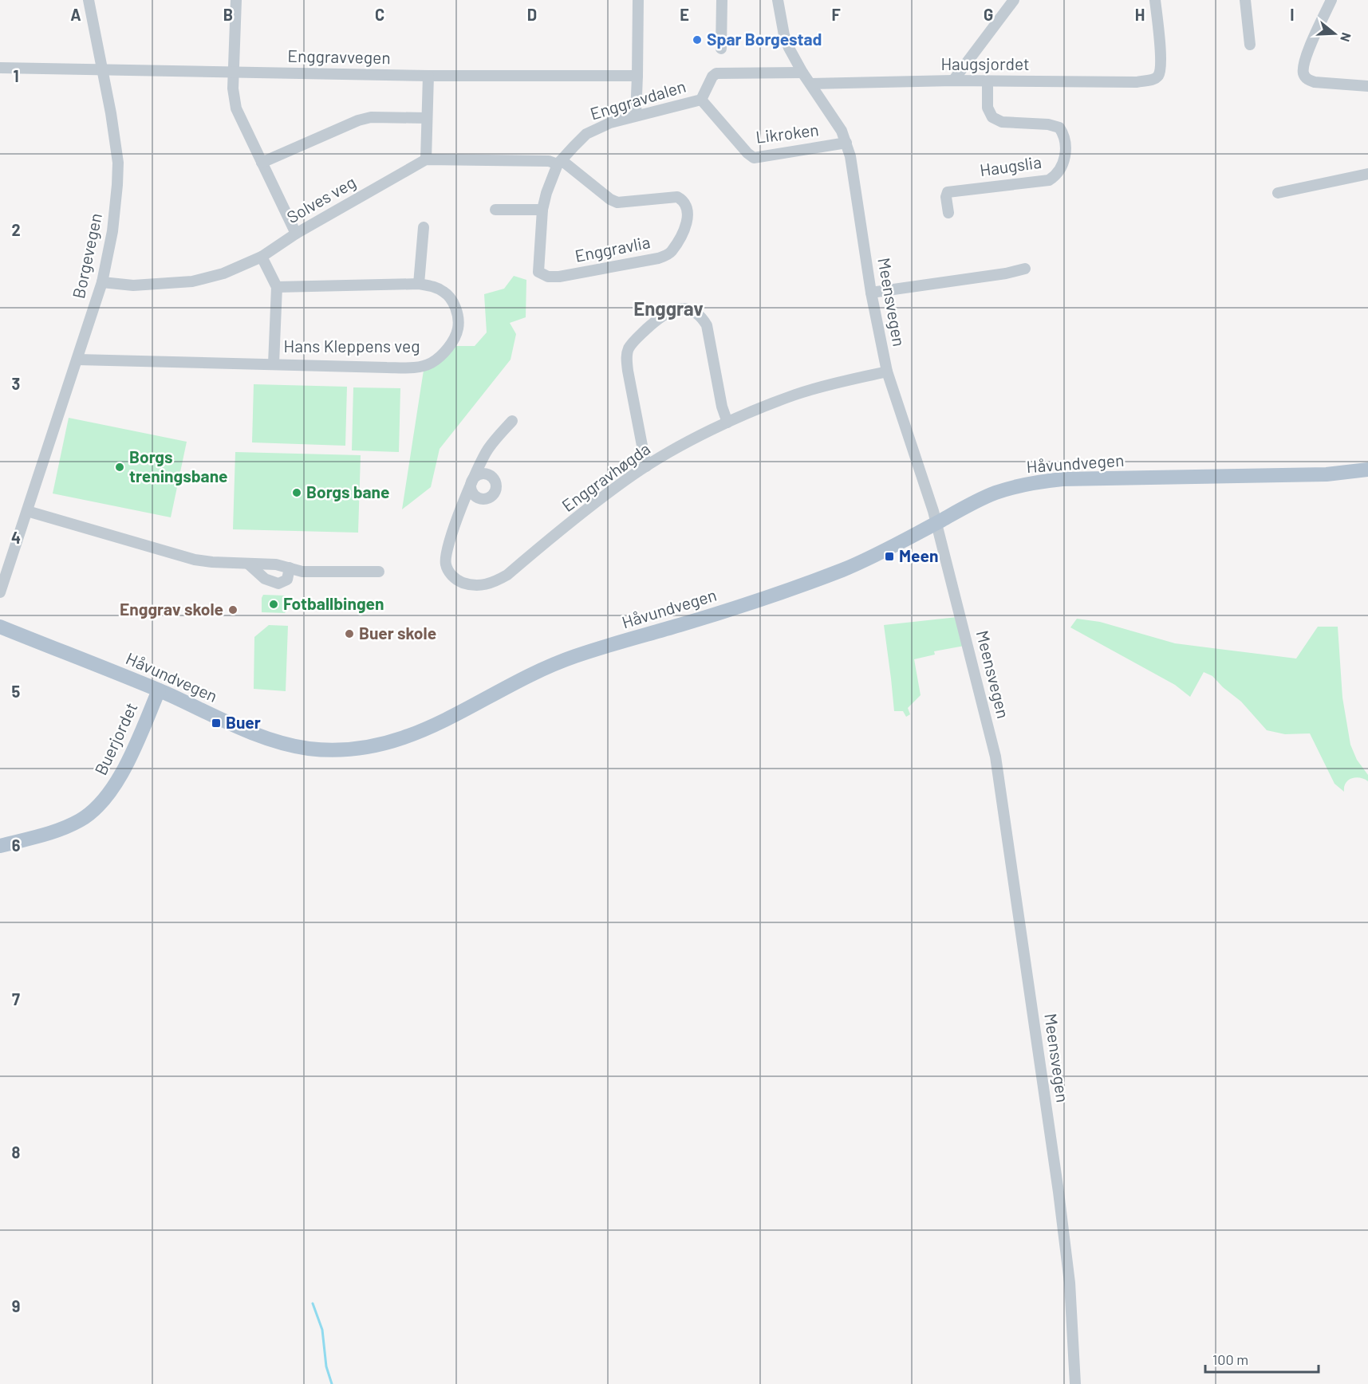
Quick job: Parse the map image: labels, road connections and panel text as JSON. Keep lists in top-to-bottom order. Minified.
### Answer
{"streets":{"main road":["Håvundvegen","Buerjordet"],"street":["Enggravvegen","Haugsjordet","Enggravdalen","Likroken","Haugslia","Solves veg","Enggravlia","Borgevegen","Meensvegen","Hans Kleppens veg","Enggravhøgda"]},"crossings":[["Enggravvegen","Borgevegen"],["Haugsjordet","Haugslia"],["Haugsjordet","Meensvegen"],["Enggravdalen","Likroken"],["Enggravdalen","Enggravlia"],["Enggravdalen","Meensvegen"],["Likroken","Meensvegen"],["Solves veg","Borgevegen"],["Solves veg","Hans Kleppens veg"],["Borgevegen","Hans Kleppens veg"],["Meensvegen","Håvundvegen"],["Meensvegen","Enggravhøgda"],["Håvundvegen","Buerjordet"]],"districts":["Enggrav"],"places":{"other":["Spar Borgestad","Borgs treningsbane","Borgs bane","Fotballbingen","Enggrav skole","Buer skole"],"transit":["Meen","Buer"]},"scale_bar":"100 m","north":"right","grid":{"columns":["A","B","C","D","E","F","G","H","I"],"rows":["1","2","3","4","5","6","7","8","9"]}}
